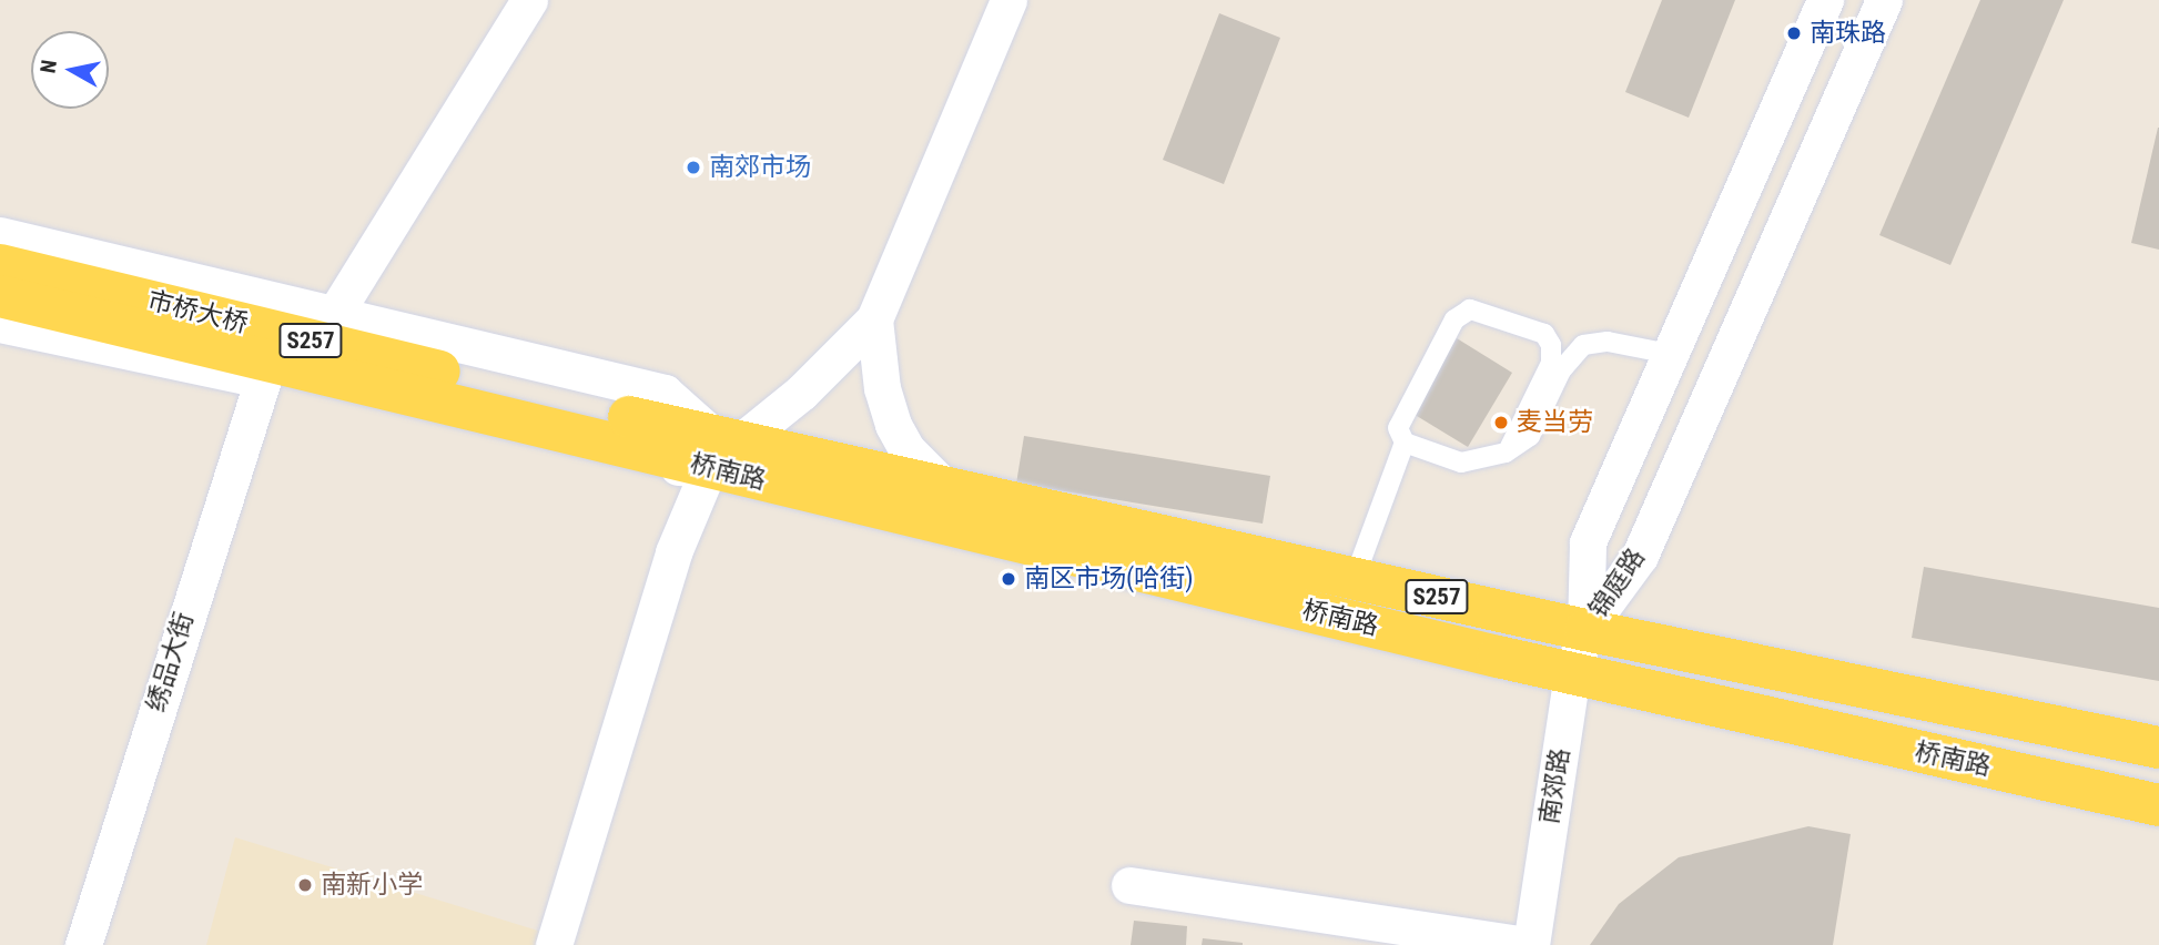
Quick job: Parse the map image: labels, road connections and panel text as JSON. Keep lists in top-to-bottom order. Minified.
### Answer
{"streets":{"main road":["市桥大桥","S257","桥南路"],"street":["锦庭路","绣品大街","南郊路"]},"crossings":[["市桥大桥","桥南路"],["桥南路","锦庭路"],["桥南路","南郊路"],["锦庭路","南郊路"]],"places":["南珠路","南郊市场","麦当劳","南区市场(哈街)","南新小学"],"north":"left"}
